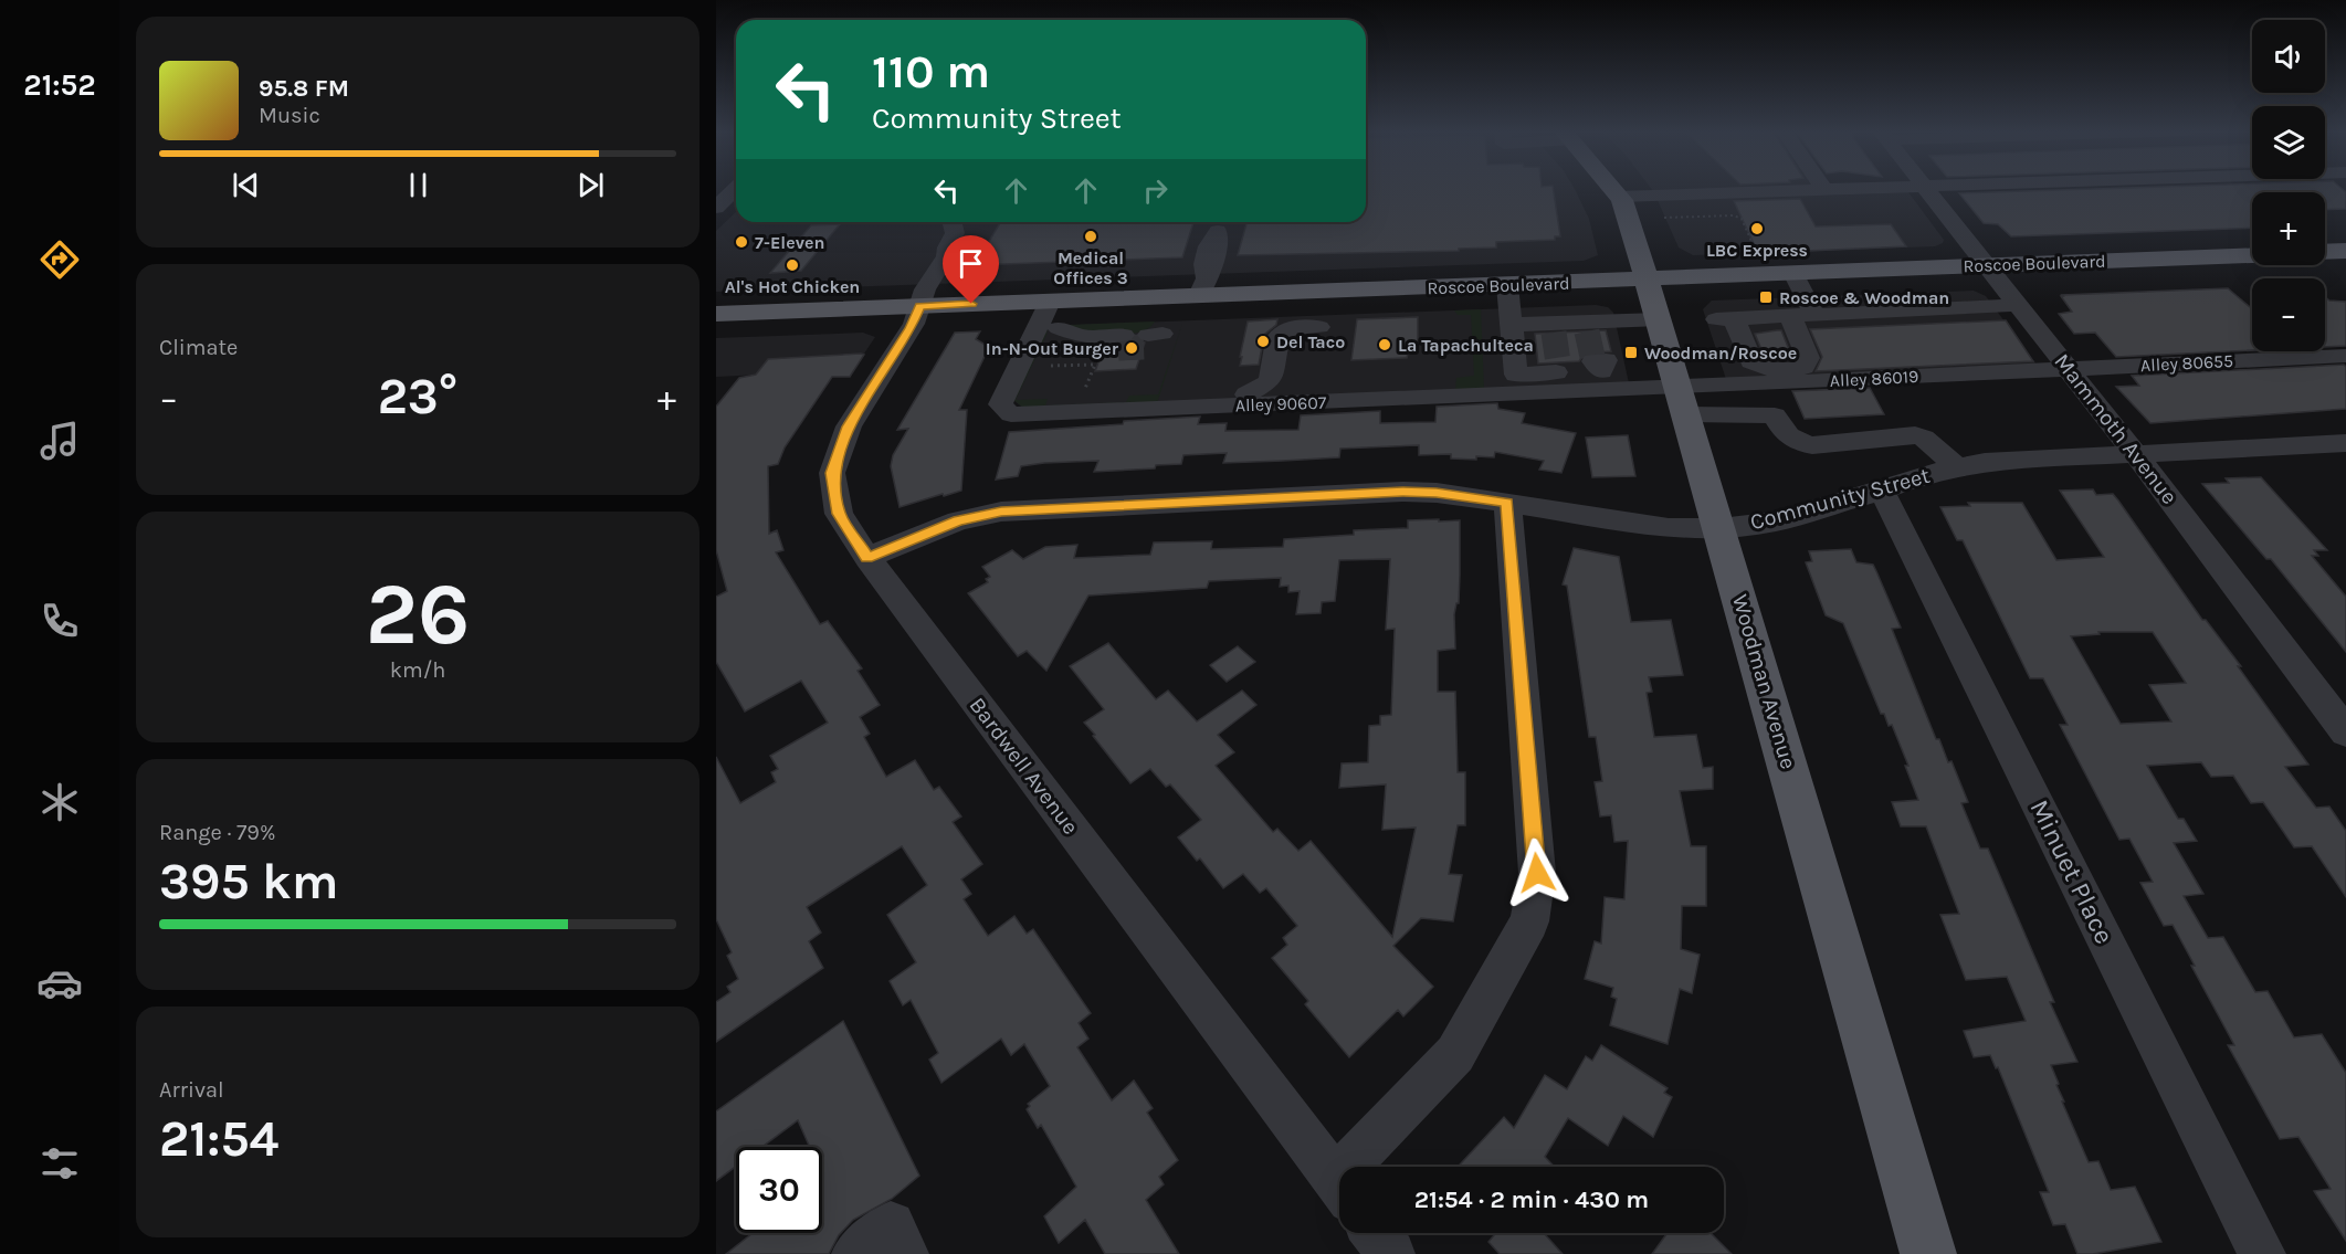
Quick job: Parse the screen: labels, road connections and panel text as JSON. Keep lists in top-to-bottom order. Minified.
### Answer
{"streets":{"main road":["Roscoe Boulevard","Woodman Avenue"],"street":["Alley 80655","Alley 86019","Alley 90607","Mammoth Avenue","Community Street","Bardwell Avenue","Minuet Place"]},"crossings":[["Roscoe Boulevard","Alley 90607"],["Roscoe Boulevard","Mammoth Avenue"],["Roscoe Boulevard","Woodman Avenue"],["Roscoe Boulevard","Bardwell Avenue"],["Alley 80655","Alley 86019"],["Alley 80655","Mammoth Avenue"],["Alley 86019","Alley 90607"],["Alley 86019","Mammoth Avenue"],["Alley 86019","Woodman Avenue"],["Alley 90607","Woodman Avenue"],["Mammoth Avenue","Community Street"],["Community Street","Woodman Avenue"],["Community Street","Bardwell Avenue"],["Community Street","Minuet Place"]],"places":{"other":["LBC Express","Medical Offices 3","7-Eleven","Al's Hot Chicken","Del Taco","La Tapachulteca","In-N-Out Burger"],"transit":["Roscoe & Woodman","Woodman/Roscoe"]},"page":{"tabs":"21:52","map_buttons":["+","−"],"turn":["110 m","Community Street"],"song":["95.8 FM","Music"],"tile":["Climate",["26","km/h"],["Range · 79%","395 km"],["Arrival","21:54"]],"heat":["−","23°","+"],"limit":"30","trip":"21:54 · 2 min · 430 m"}}
